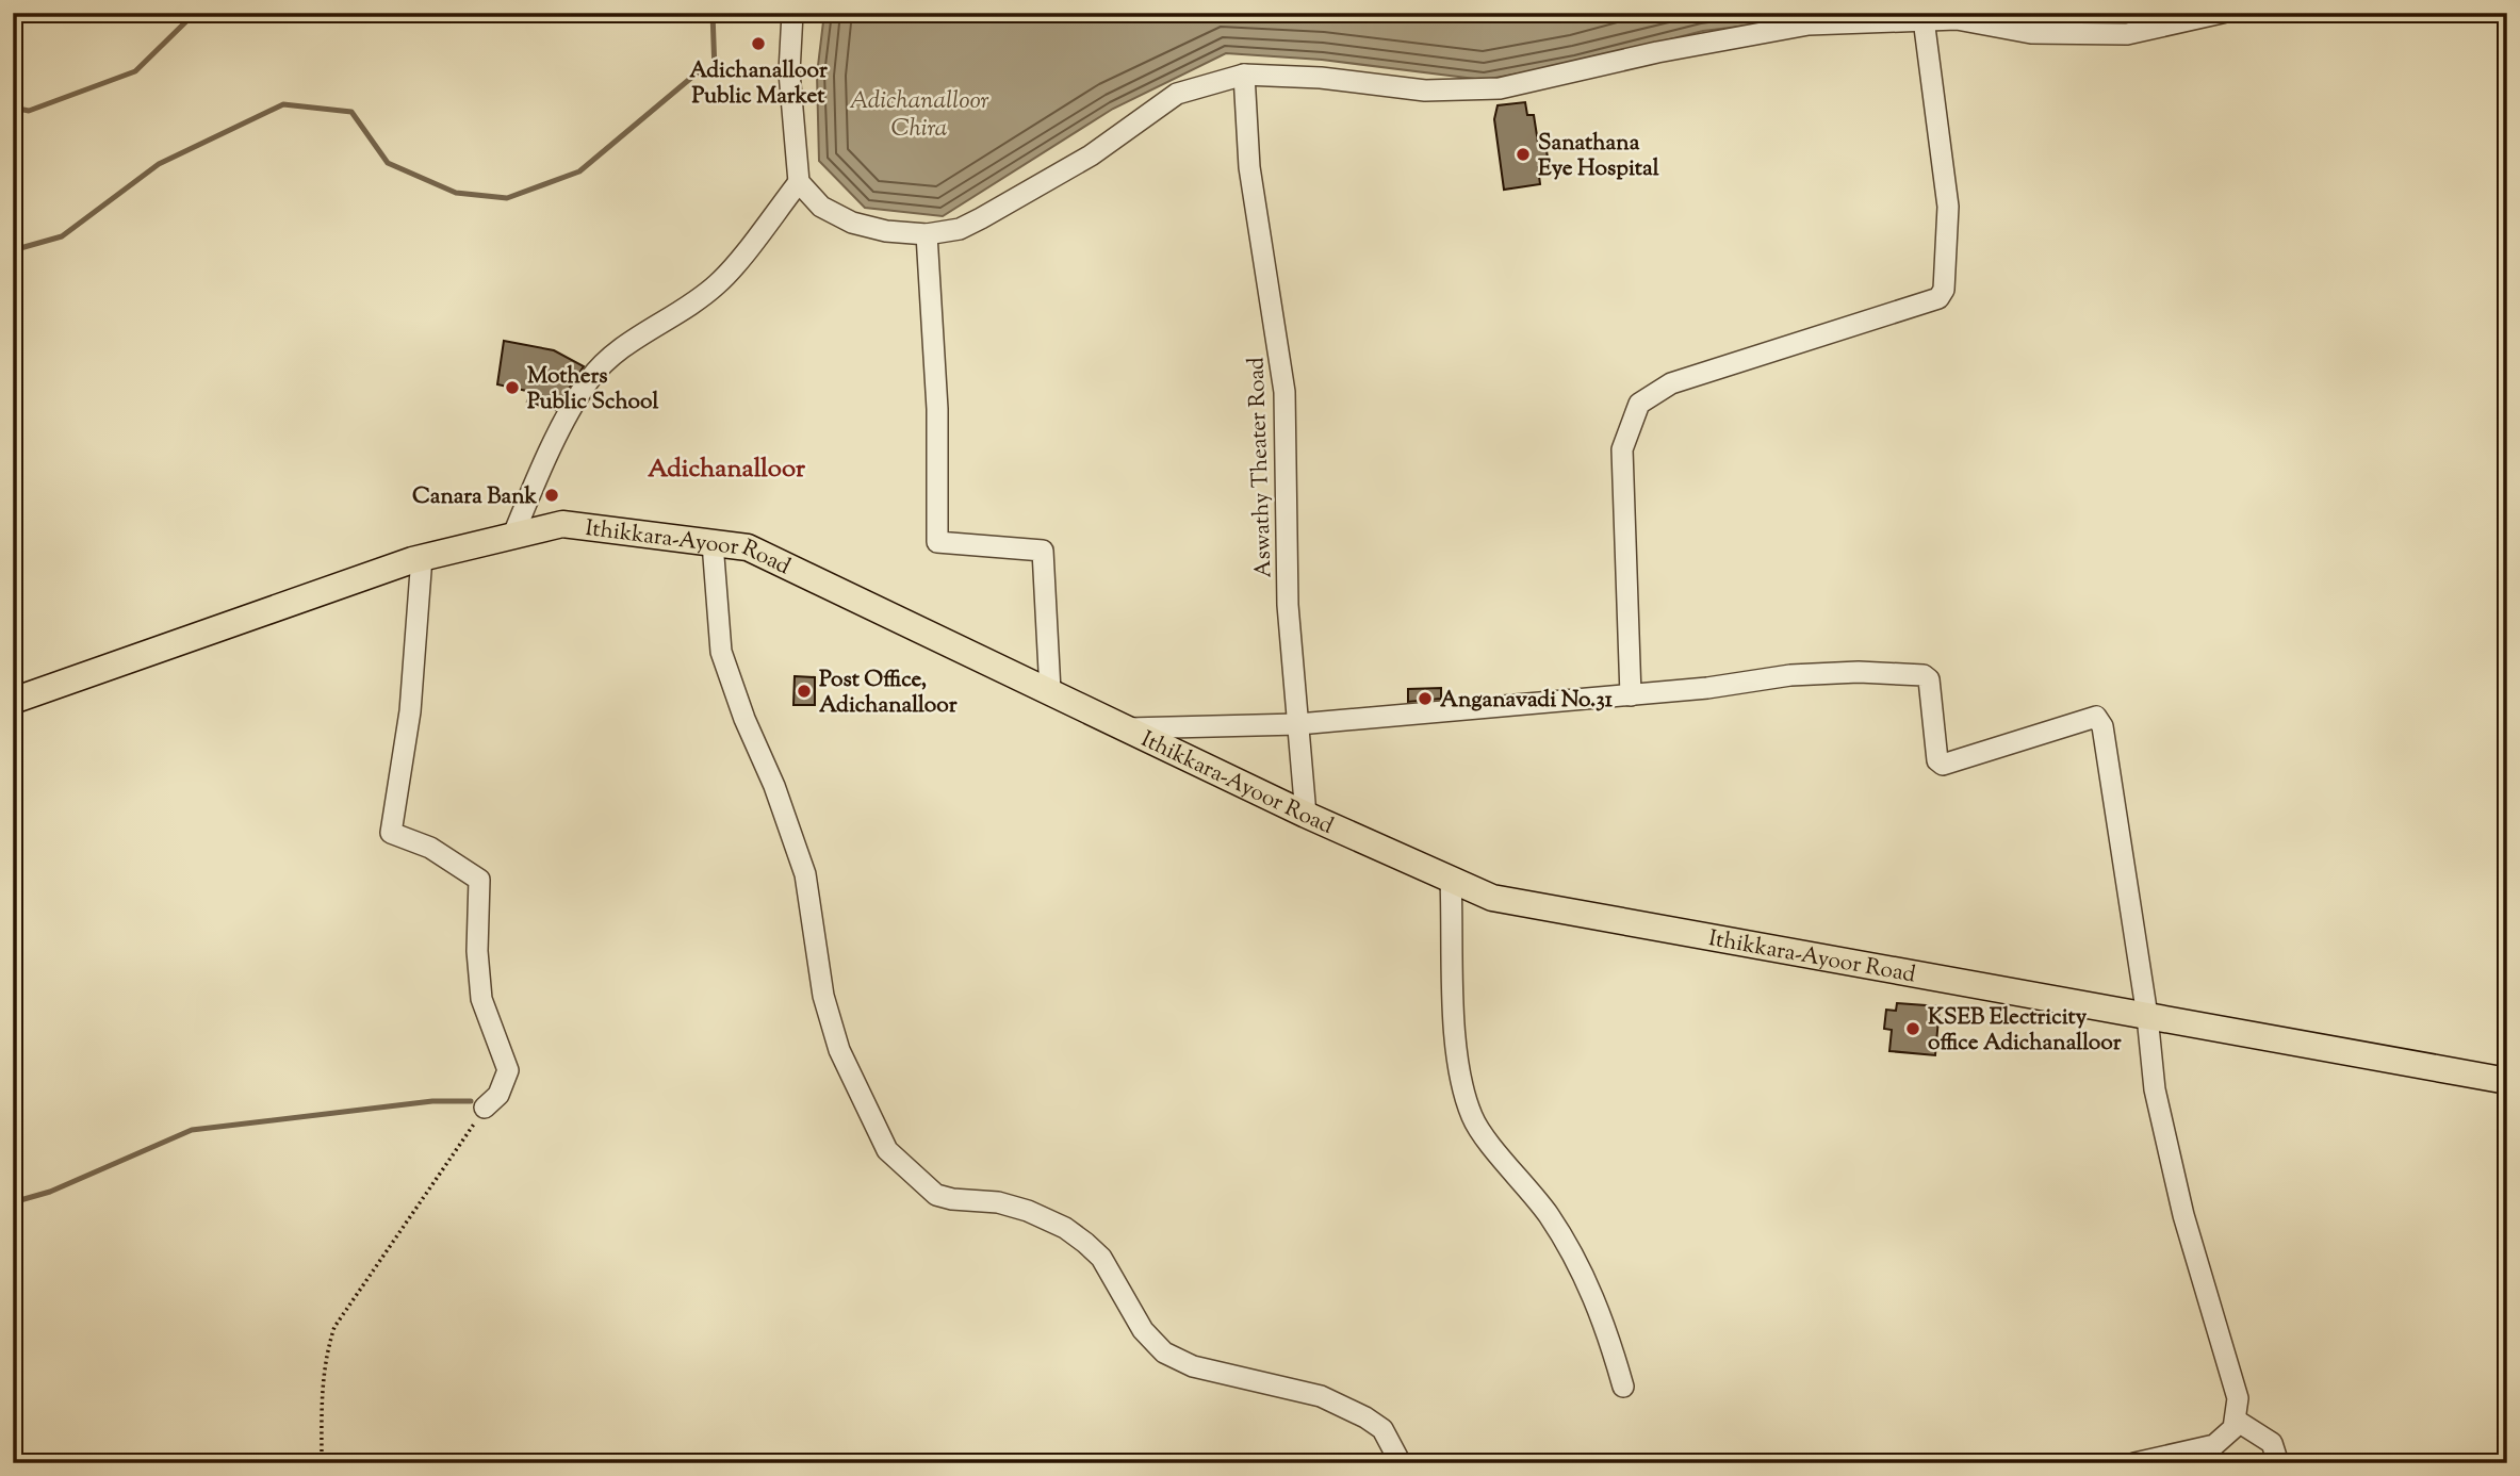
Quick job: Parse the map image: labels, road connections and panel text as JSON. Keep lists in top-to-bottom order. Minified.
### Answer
{"streets":{"main road":["Ithikkara-Ayoor Road"],"street":["Aswathy Theater Road"]},"crossings":[["Aswathy Theater Road","Ithikkara-Ayoor Road"]],"districts":["Adichanalloor"],"water":["Adichanalloor Chira"],"places":["Adichanalloor Public Market","Sanathana Eye Hospital","Mothers Public School","Canara Bank","Post Office, Adichanalloor","Anganavadi No.31","KSEB Electricity office Adichanalloor"]}
